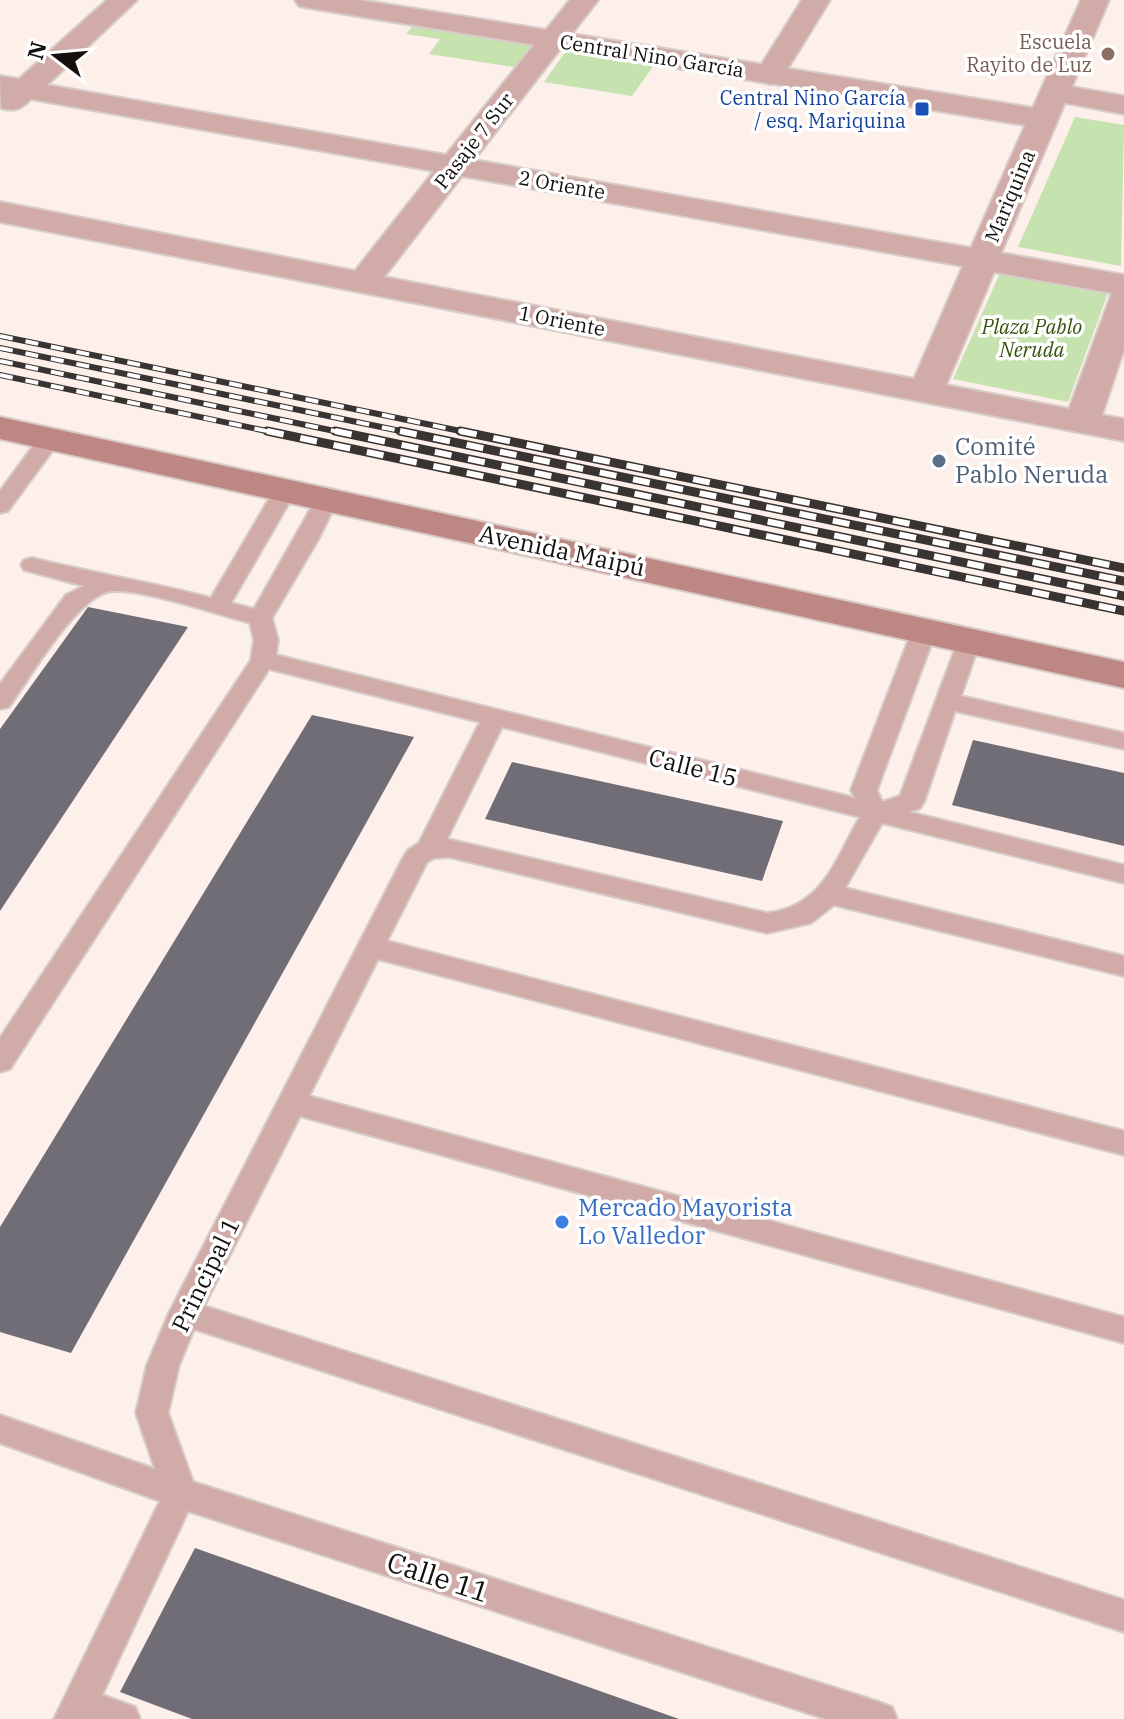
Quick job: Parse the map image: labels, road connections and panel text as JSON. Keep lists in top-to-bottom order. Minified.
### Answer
{"streets":{"main road":["Avenida Maipú"],"street":["Central Nino García","Pasaje 7 Sur","2 Oriente","Mariquina","1 Oriente"],"lane":["Calle 15","Principal 1","Calle 11"]},"crossings":[["Central Nino García","Pasaje 7 Sur"],["Central Nino García","Mariquina"],["Pasaje 7 Sur","2 Oriente"],["Pasaje 7 Sur","1 Oriente"],["2 Oriente","Mariquina"],["Mariquina","1 Oriente"],["Calle 15","Principal 1"],["Principal 1","Calle 11"]],"parks":["Plaza Pablo Neruda"],"places":{"other":["Escuela Rayito de Luz","Comité Pablo Neruda","Mercado Mayorista Lo Valledor"],"transit":["Central Nino García / esq. Mariquina"]},"north":"left"}
